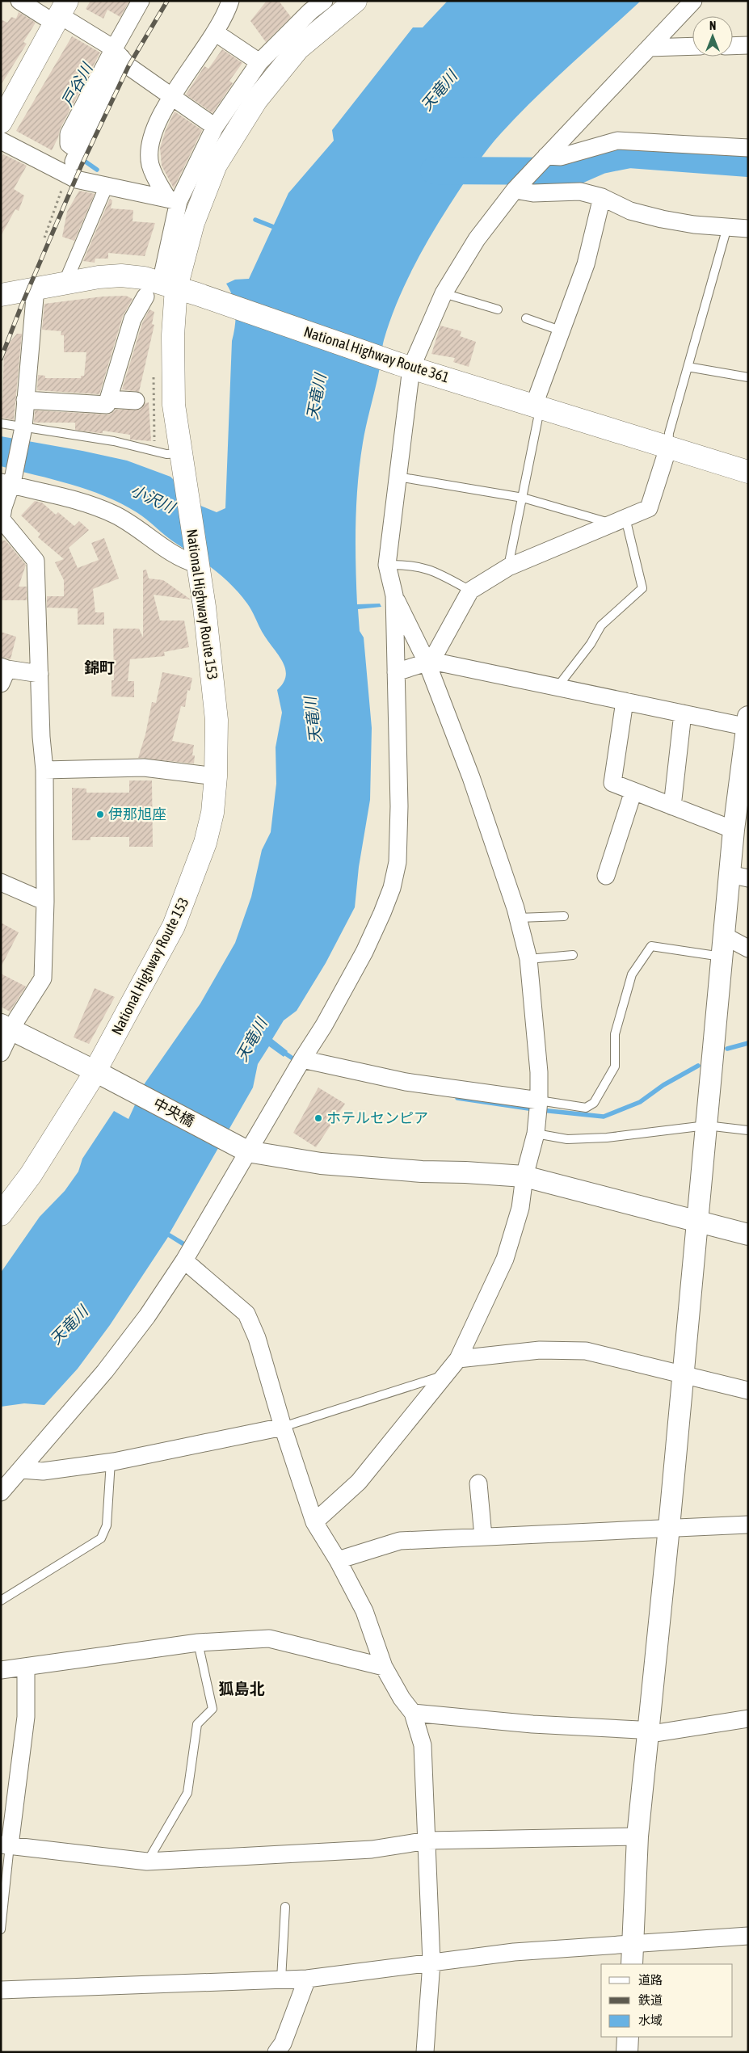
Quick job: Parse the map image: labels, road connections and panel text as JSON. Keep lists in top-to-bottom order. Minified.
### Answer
{"streets":{"main road":["National Highway Route 361","National Highway Route 153"],"street":["中央橋"]},"crossings":[["National Highway Route 361","National Highway Route 153"],["National Highway Route 153","中央橋"]],"districts":["錦町","狐島北"],"water":["戸谷川","天竜川","小沢川"],"places":["伊那旭座","ホテルセンピア"],"legend":["道路","鉄道","水域"],"north":"top"}
